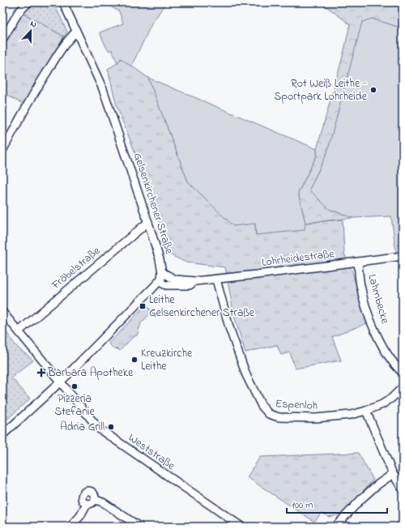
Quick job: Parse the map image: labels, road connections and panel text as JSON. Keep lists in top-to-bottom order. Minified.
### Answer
{"streets":{"street":["Gelsenkirchener Straße","Lohrheidestraße","Fröbelstraße","Lahmbecke","Espenloh","Weststraße"]},"crossings":[["Gelsenkirchener Straße","Lohrheidestraße"],["Gelsenkirchener Straße","Fröbelstraße"],["Lohrheidestraße","Lahmbecke"],["Lohrheidestraße","Espenloh"],["Fröbelstraße","Weststraße"]],"places":{"other":["Rot Weiß Leithe - Sportpark Lohrheide","Kreuzkirche Leithe","Pizzeria Stefanie","Adria Grill"],"transit":["Leithe Gelsenkirchener Straße"],"health":["Barbara Apotheke"]},"scale_bar":"100 m","north":"top"}
